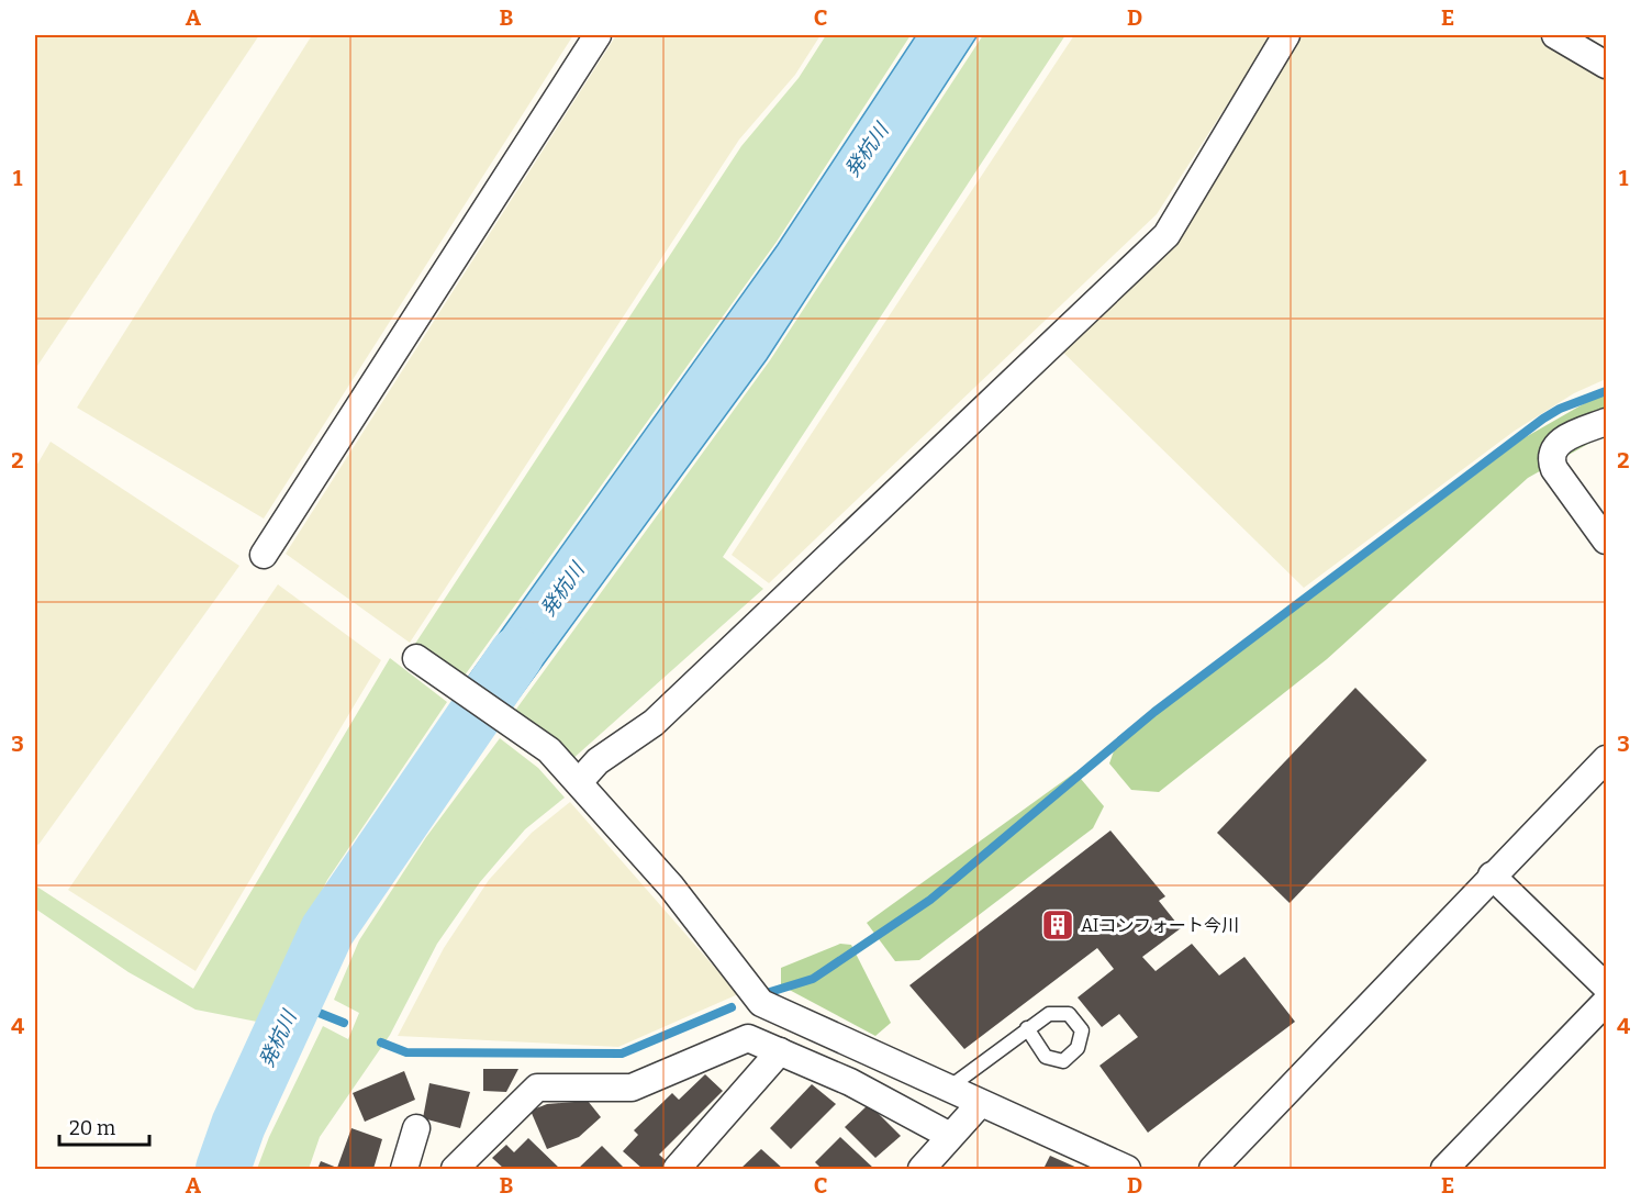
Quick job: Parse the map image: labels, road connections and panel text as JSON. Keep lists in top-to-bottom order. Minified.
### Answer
{"water":["発杭川"],"places":{"building":["AIコンフォート今川"]},"scale_bar":"20 m","grid":{"columns":["A","B","C","D","E"],"rows":["1","2","3","4"]}}
